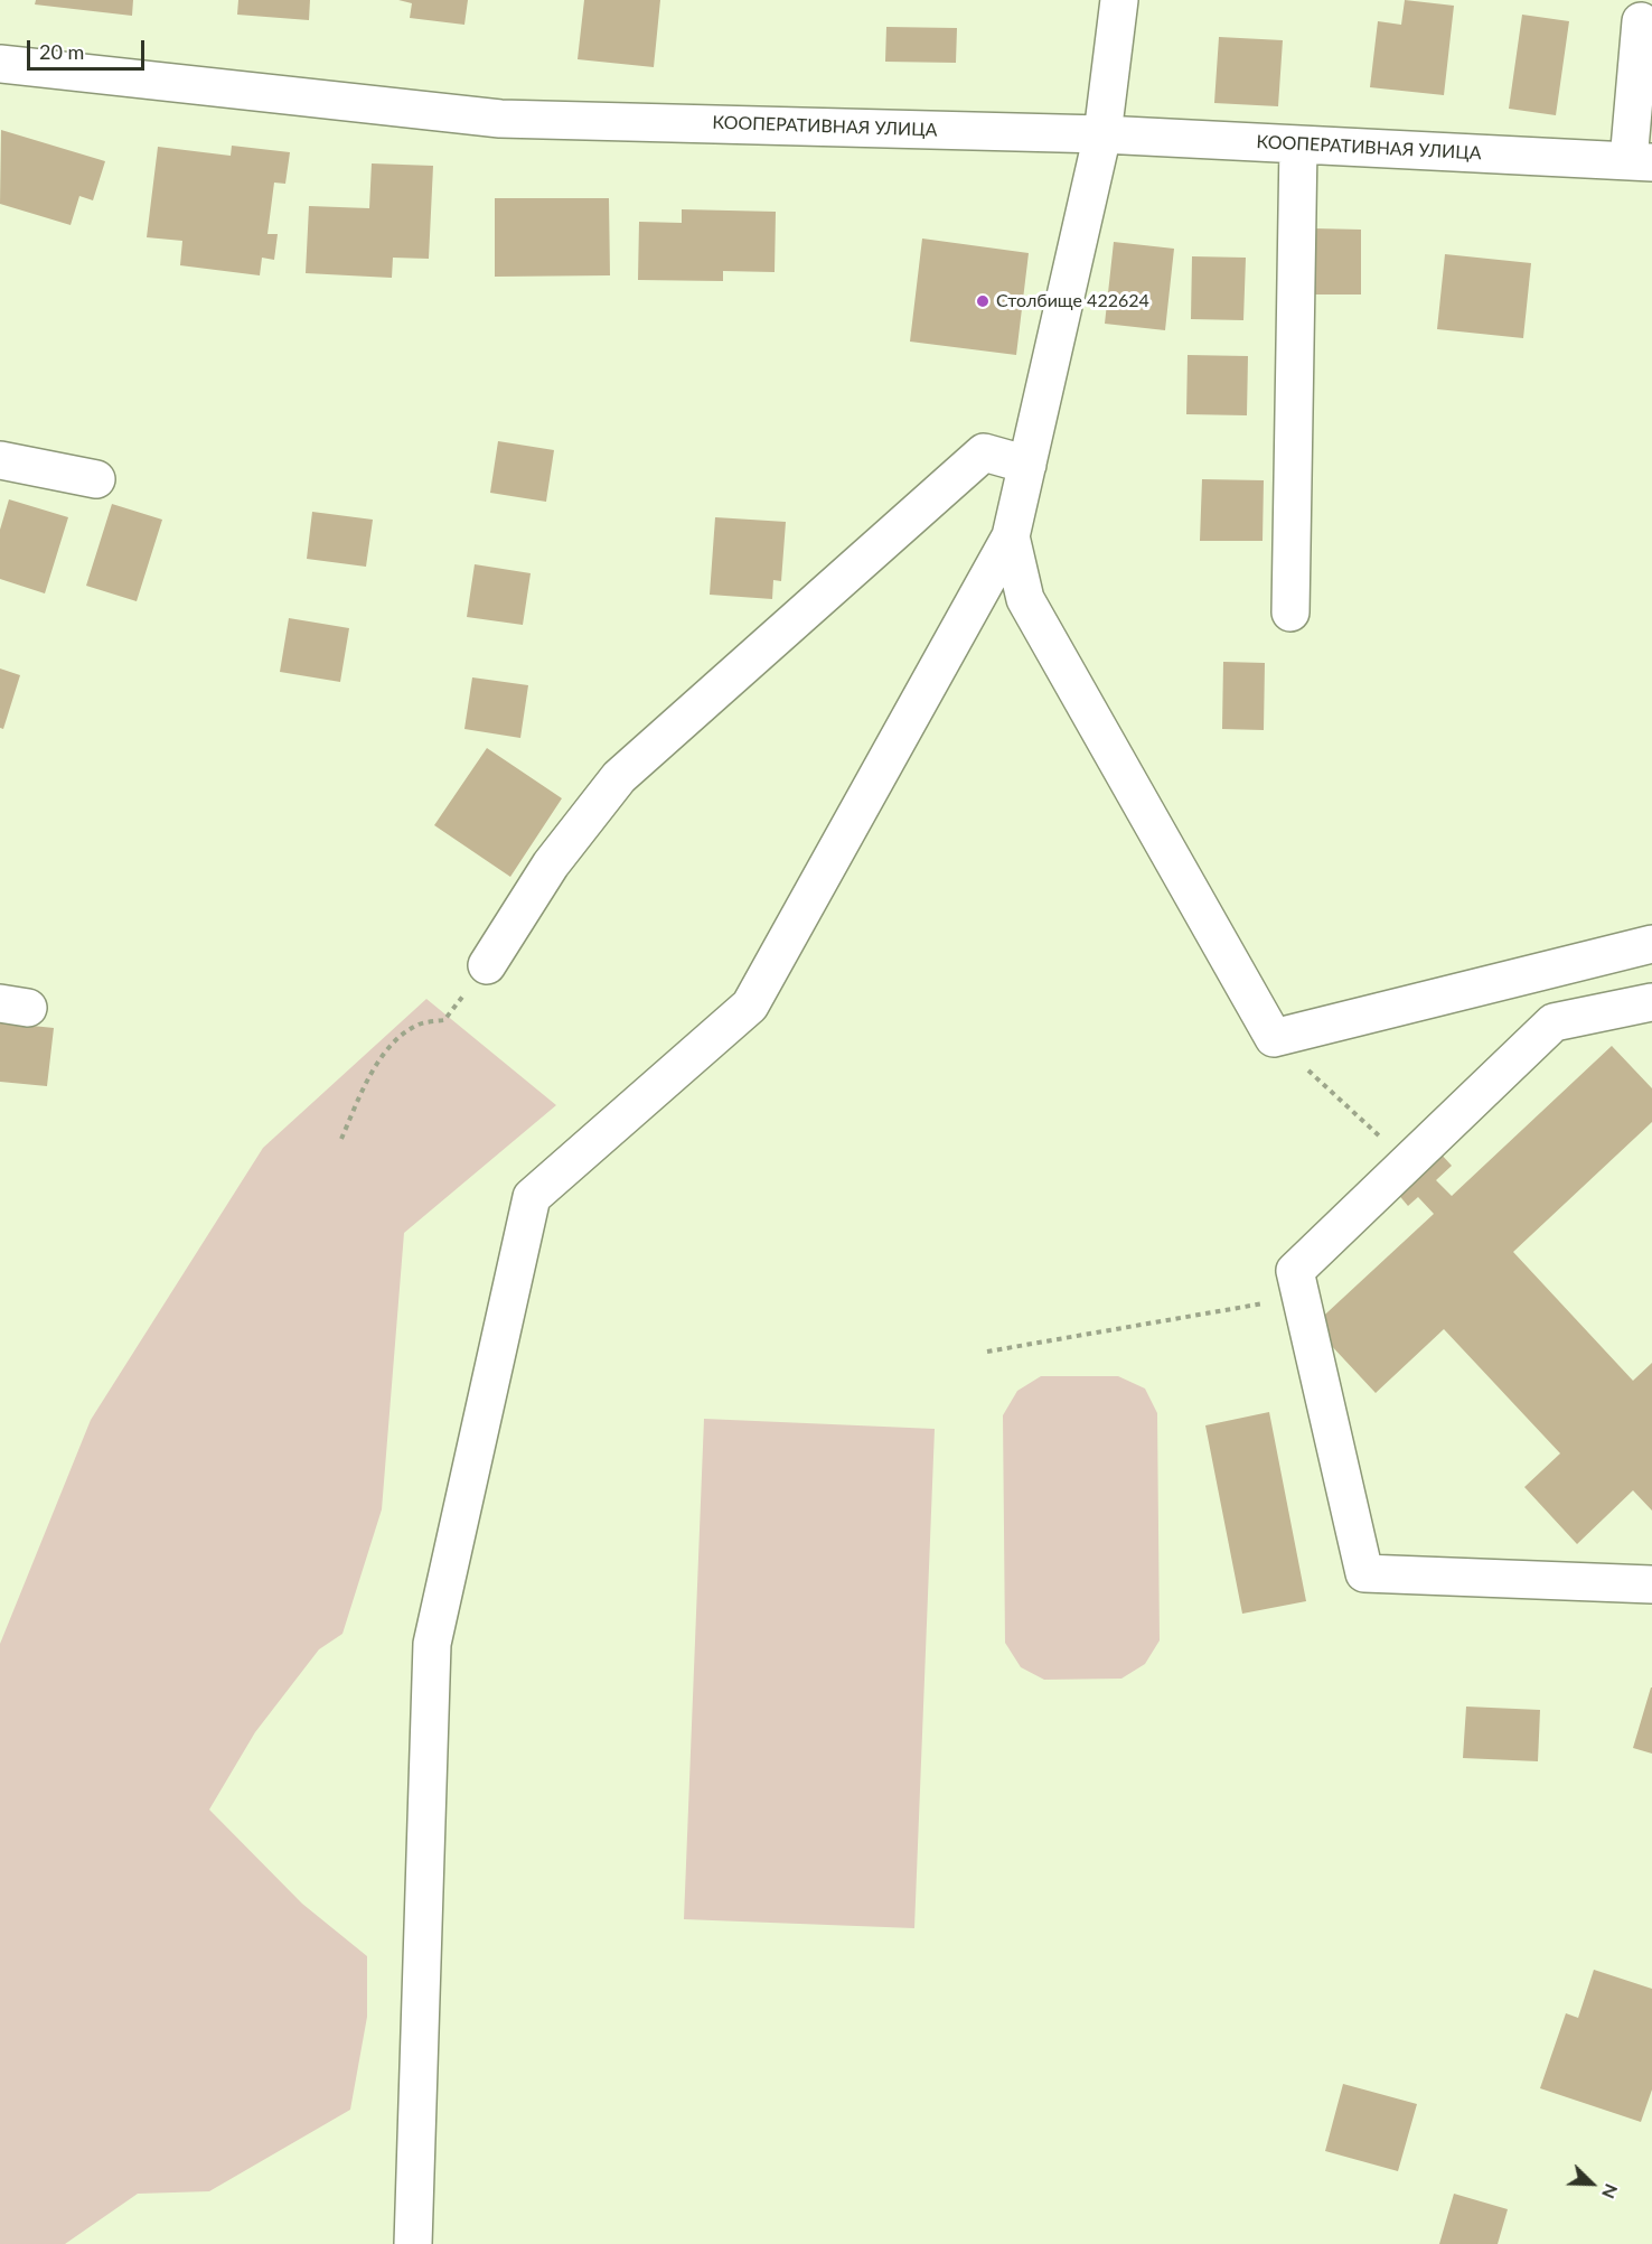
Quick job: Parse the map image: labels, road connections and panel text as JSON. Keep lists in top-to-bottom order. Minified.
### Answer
{"streets":{"street":["КООПЕРАТИВНАЯ УЛИЦА"]},"places":["Столбище 422624"],"scale_bar":"20 m","north":"bottom right"}
